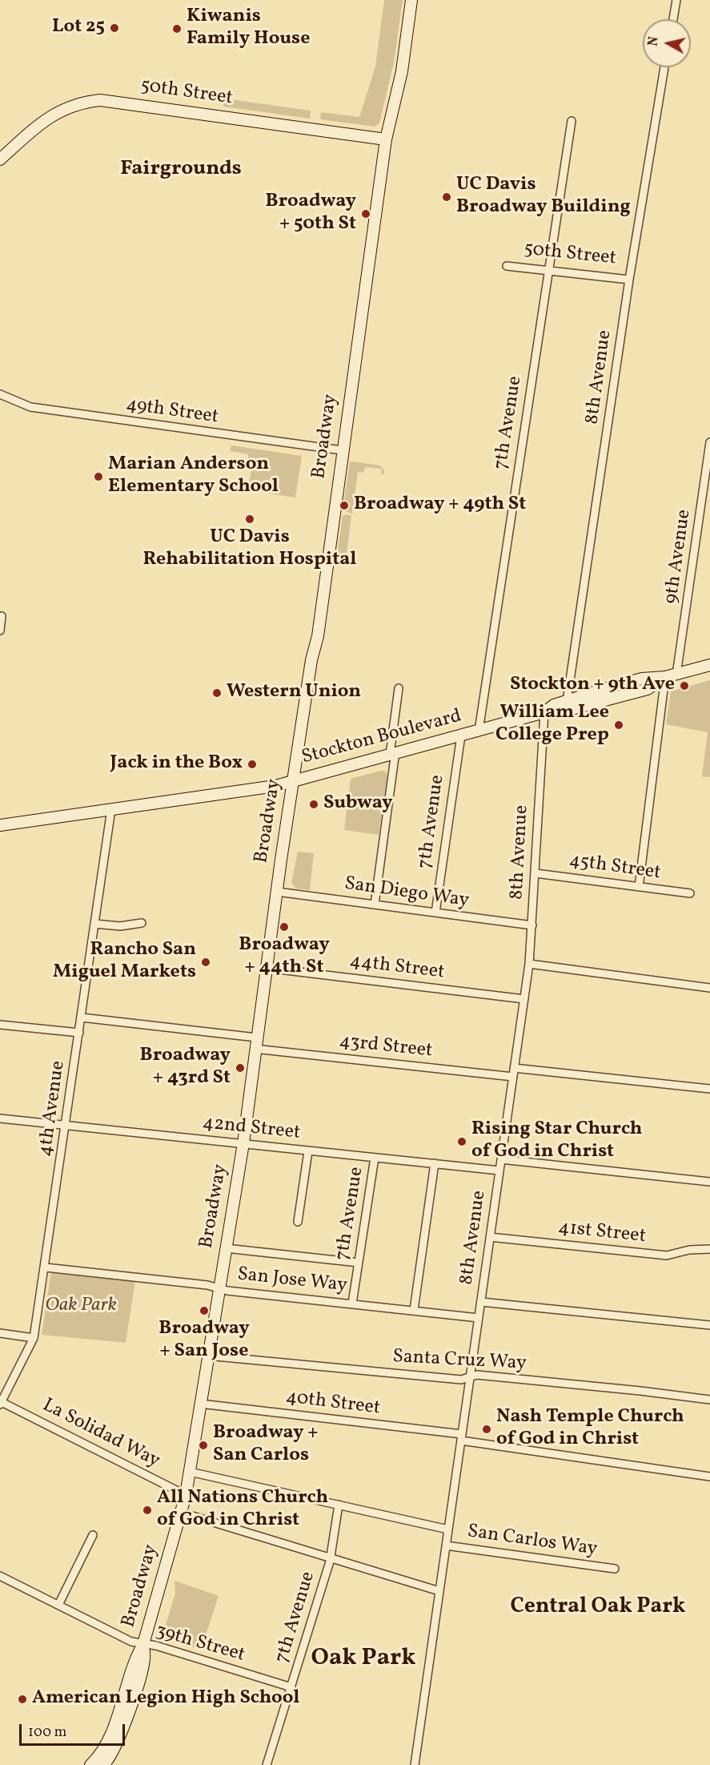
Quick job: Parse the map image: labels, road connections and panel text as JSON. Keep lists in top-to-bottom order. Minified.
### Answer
{"streets":{"main road":["50th Street","Broadway","Stockton Boulevard"],"street":["8th Avenue","49th Street","7th Avenue","9th Avenue","45th Street","San Diego Way","44th Street","43rd Street","4th Avenue","42nd Street","41st Street","San Jose Way","Santa Cruz Way","40th Street","La Solidad Way","San Carlos Way","39th Street"]},"crossings":[["50th Street","8th Avenue"],["50th Street","7th Avenue"],["50th Street","Broadway"],["8th Avenue","Stockton Boulevard"],["8th Avenue","45th Street"],["8th Avenue","San Diego Way"],["8th Avenue","44th Street"],["8th Avenue","43rd Street"],["8th Avenue","42nd Street"],["8th Avenue","41st Street"],["8th Avenue","San Jose Way"],["8th Avenue","Santa Cruz Way"],["8th Avenue","40th Street"],["8th Avenue","San Carlos Way"],["49th Street","Broadway"],["7th Avenue","Stockton Boulevard"],["7th Avenue","San Diego Way"],["7th Avenue","42nd Street"],["7th Avenue","San Jose Way"],["7th Avenue","San Carlos Way"],["7th Avenue","39th Street"],["Broadway","Stockton Boulevard"],["Broadway","San Diego Way"],["Broadway","44th Street"],["Broadway","43rd Street"],["Broadway","42nd Street"],["Broadway","San Jose Way"],["Broadway","Santa Cruz Way"],["Broadway","40th Street"],["Broadway","La Solidad Way"],["Broadway","San Carlos Way"],["Broadway","39th Street"],["9th Avenue","Stockton Boulevard"],["Stockton Boulevard","4th Avenue"],["43rd Street","4th Avenue"],["4th Avenue","42nd Street"],["4th Avenue","San Jose Way"],["4th Avenue","La Solidad Way"]],"districts":["Fairgrounds","Central Oak Park","Oak Park"],"parks":["Oak Park"],"places":["Lot 25","Kiwanis Family House","UC Davis Broadway Building","Broadway + 50th St","Marian Anderson Elementary School","Broadway + 49th St","UC Davis Rehabilitation Hospital","Stockton + 9th Ave","Western Union","William Lee College Prep","Jack in the Box","Subway","Broadway + 44th St","Rancho San Miguel Markets","Broadway + 43rd St","Rising Star Church of God in Christ","Broadway + San Jose","Nash Temple Church of God in Christ","Broadway + San Carlos","All Nations Church of God in Christ","American Legion High School"],"scale_bar":"100 m","north":"left"}
